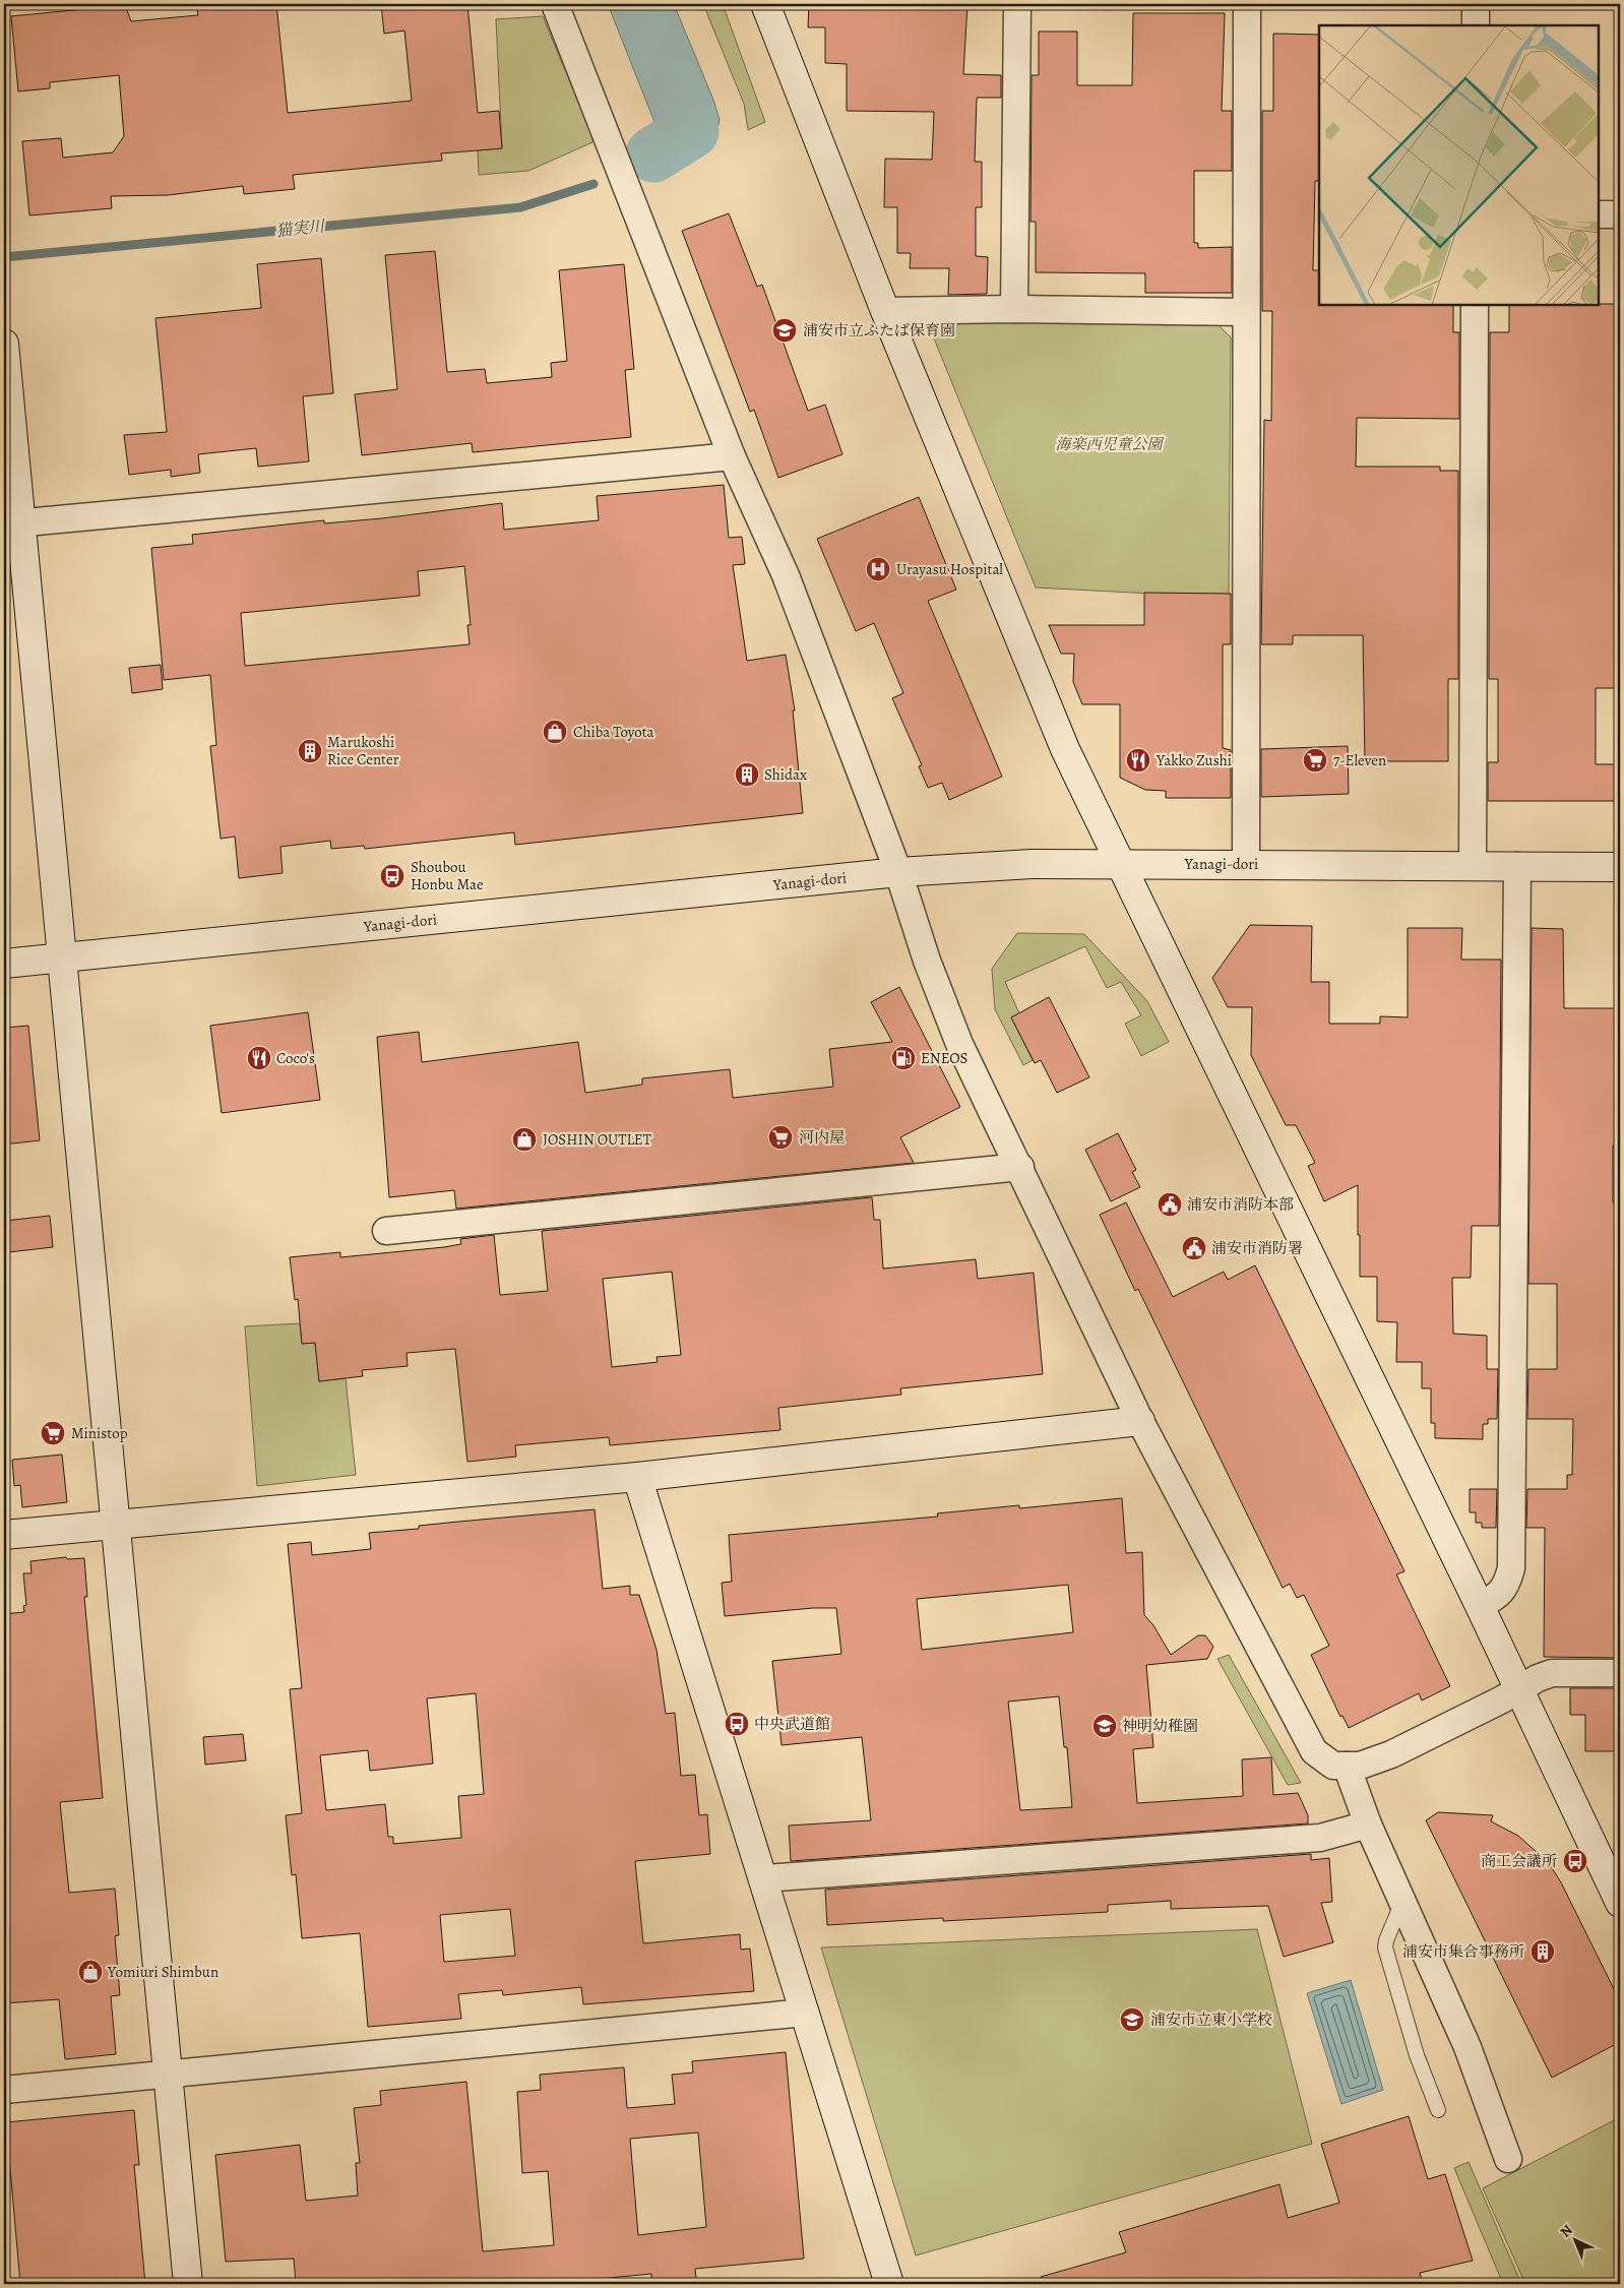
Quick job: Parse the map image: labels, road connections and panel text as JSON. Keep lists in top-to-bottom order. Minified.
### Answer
{"streets":{"street":["Yanagi-dori"]},"water":["猫実川"],"parks":["海楽西児童公園"],"places":{"school or university":["浦安市立ふたば保育園","神明幼稚園","浦安市立東小学校"],"hospital":["Urayasu Hospital"],"shop":["Chiba Toyota","JOSHIN OUTLET","Yomiuri Shimbun"],"building":["Marukoshi Rice Center","Shidax","浦安市集合事務所"],"restaurant":["Yakko Zushi","Coco's"],"supermarket":["7-Eleven","河内屋","Ministop"],"bus stop":["Shoubou Honbu Mae","中央武道館","商工会議所"],"fuel station":["ENEOS"],"public building":["浦安市消防本部","浦安市消防署"]},"north":"top left"}
